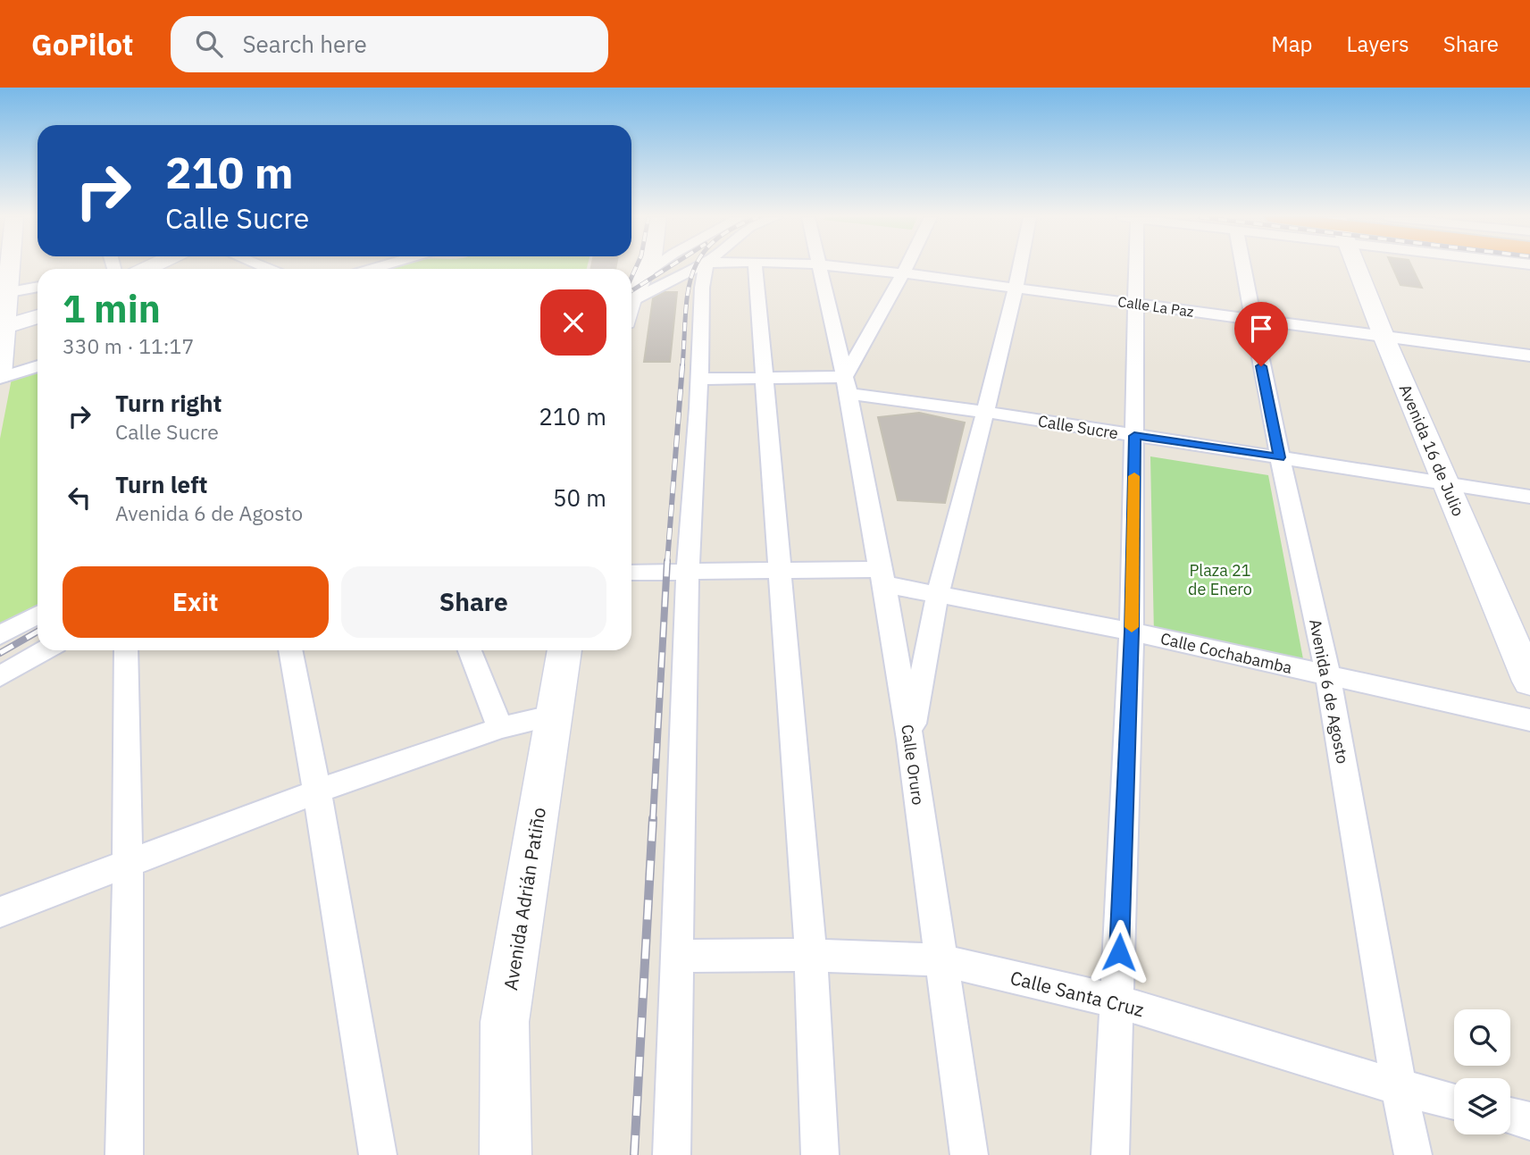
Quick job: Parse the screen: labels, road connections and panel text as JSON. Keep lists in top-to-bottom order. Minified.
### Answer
{"streets":{"street":["Calle La Paz","Calle Sucre","Avenida 16 de Julio","Calle Cochabamba","Avenida 6 de Agosto","Calle Oruro","Avenida Adrián Patiño","Calle Santa Cruz"]},"crossings":[["Calle La Paz","Avenida 16 de Julio"],["Calle La Paz","Avenida 6 de Agosto"],["Calle Sucre","Avenida 16 de Julio"],["Calle Sucre","Avenida 6 de Agosto"],["Calle Sucre","Calle Oruro"],["Calle Cochabamba","Avenida 6 de Agosto"],["Calle Cochabamba","Calle Oruro"],["Avenida 6 de Agosto","Calle Santa Cruz"],["Calle Oruro","Calle Santa Cruz"]],"parks":["Plaza 21 de Enero"],"page":{"header":"GoPilot","search":"Search here","nav":["Map","Layers","Share"],"turn":["210 m","Calle Sucre"],"heading":["1 min","330 m · 11:17"],"list":[{"name":"Turn right","note":"Calle Sucre","value":"210 m"},{"name":"Turn left","note":"Avenida 6 de Agosto","value":"50 m"}],"buttons":["Exit","Share"]}}
